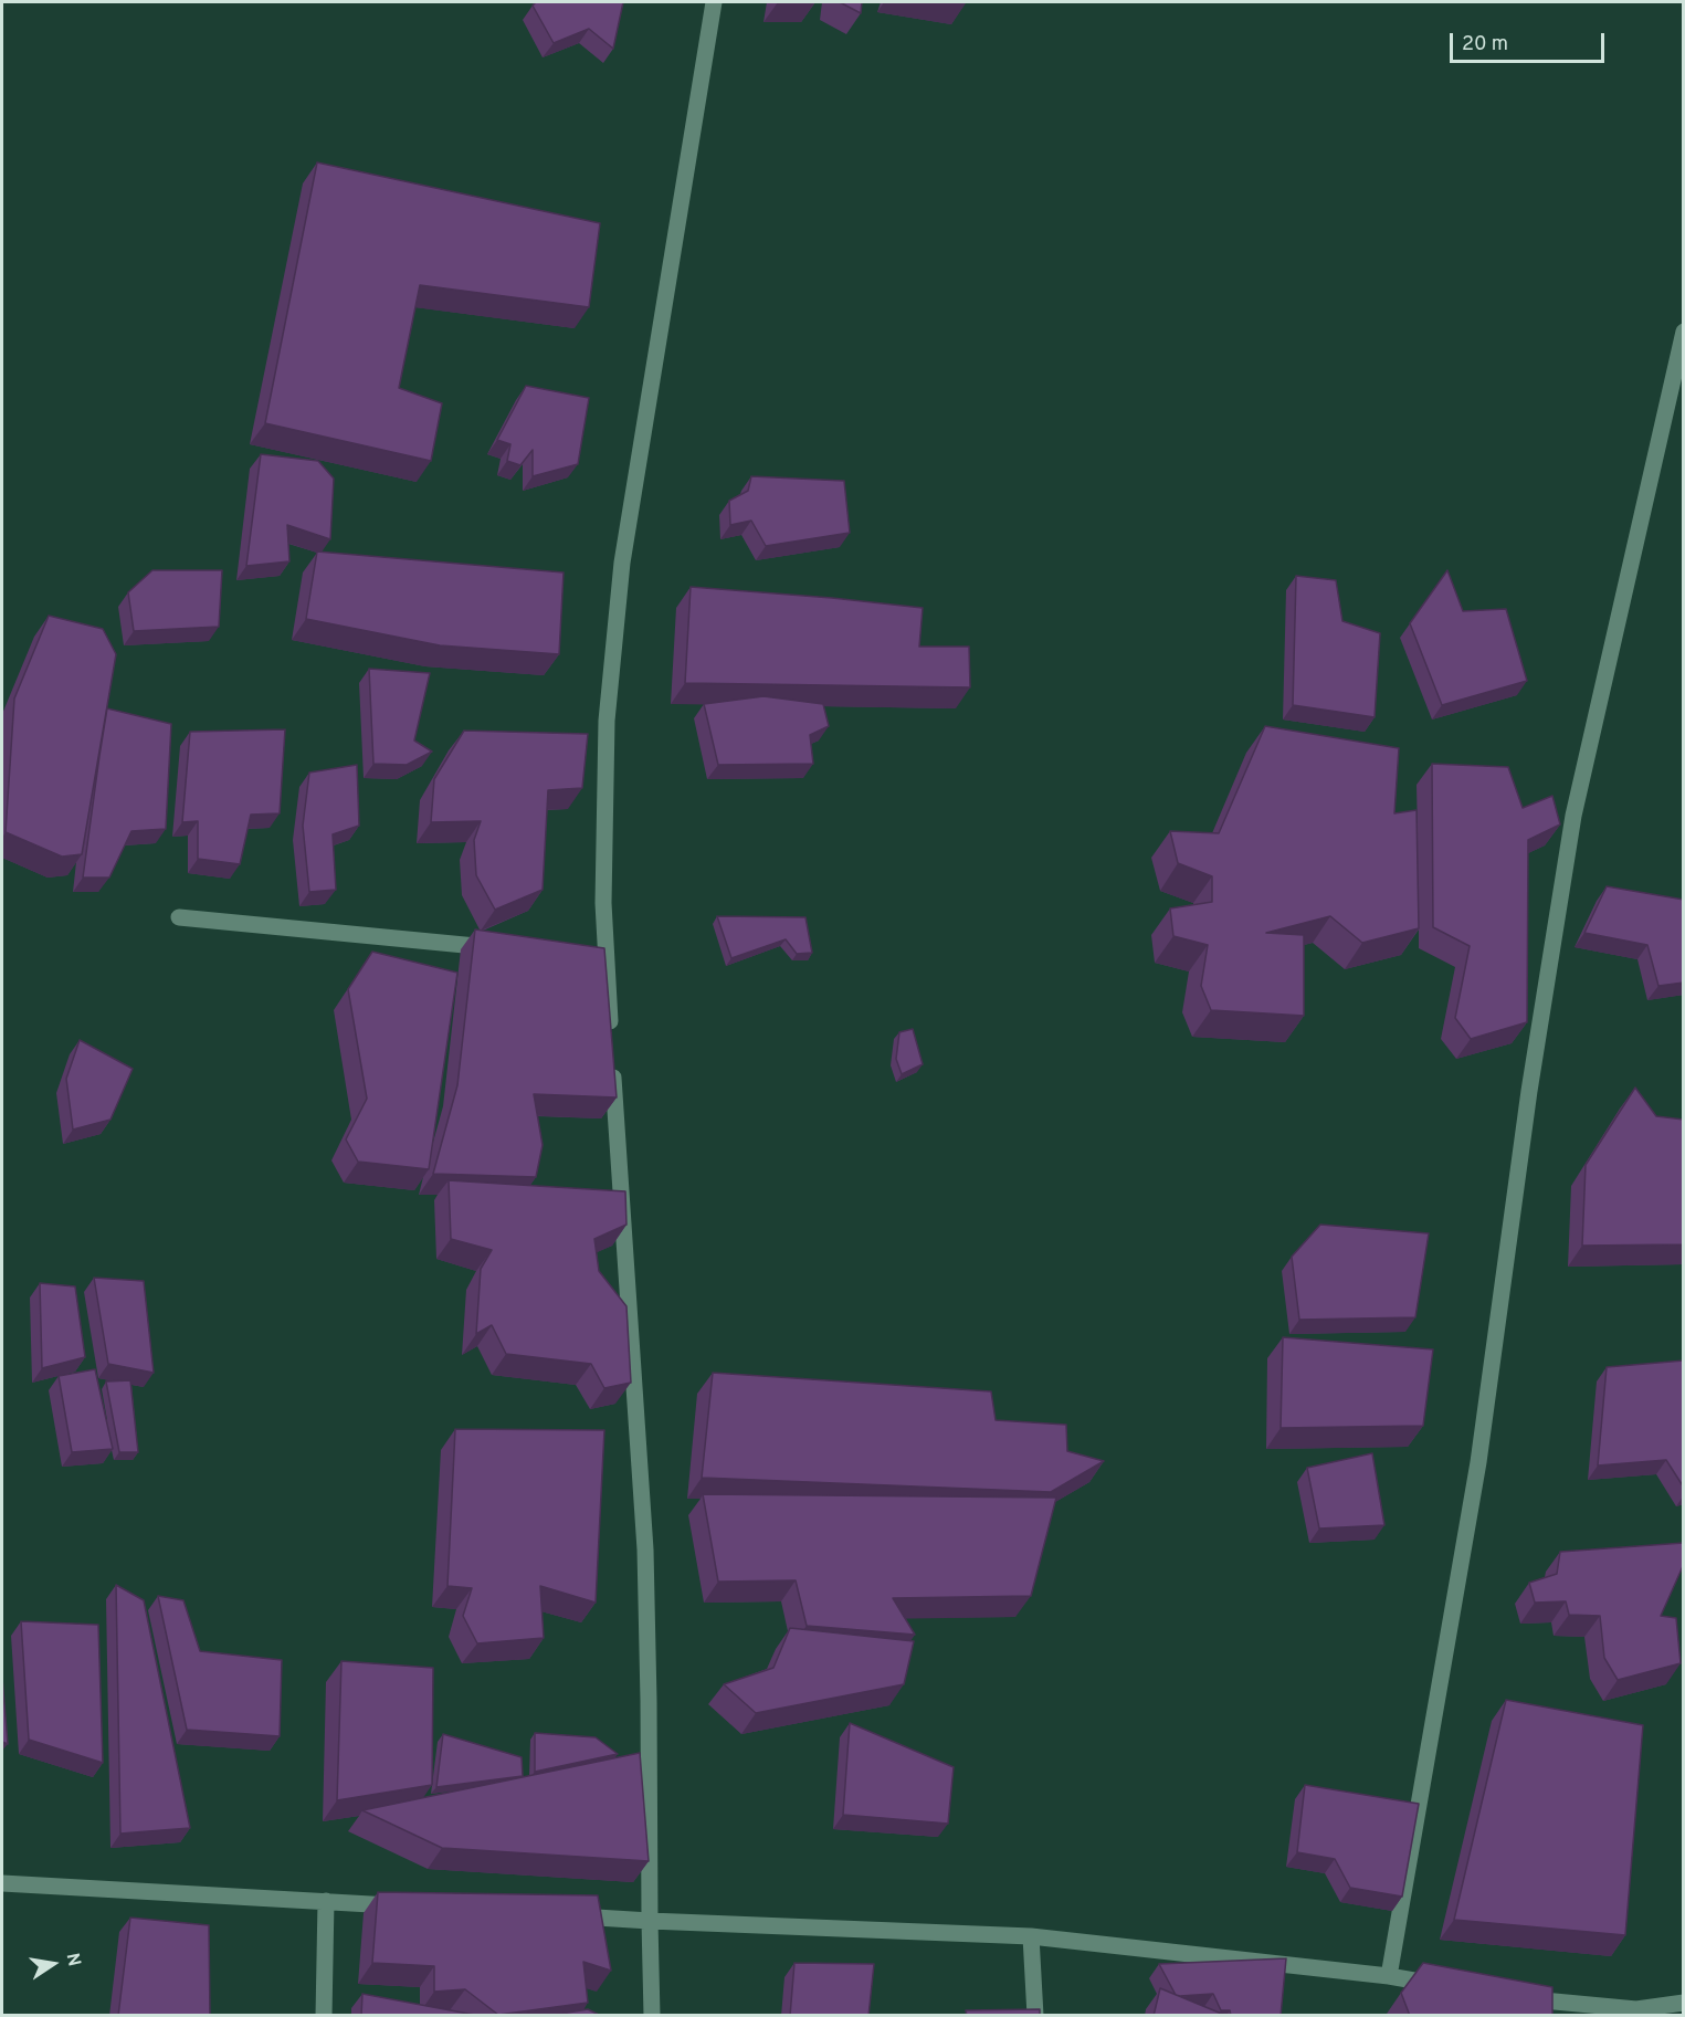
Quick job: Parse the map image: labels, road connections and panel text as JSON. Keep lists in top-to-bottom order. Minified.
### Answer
{"scale_bar":"20 m","north":"right"}
